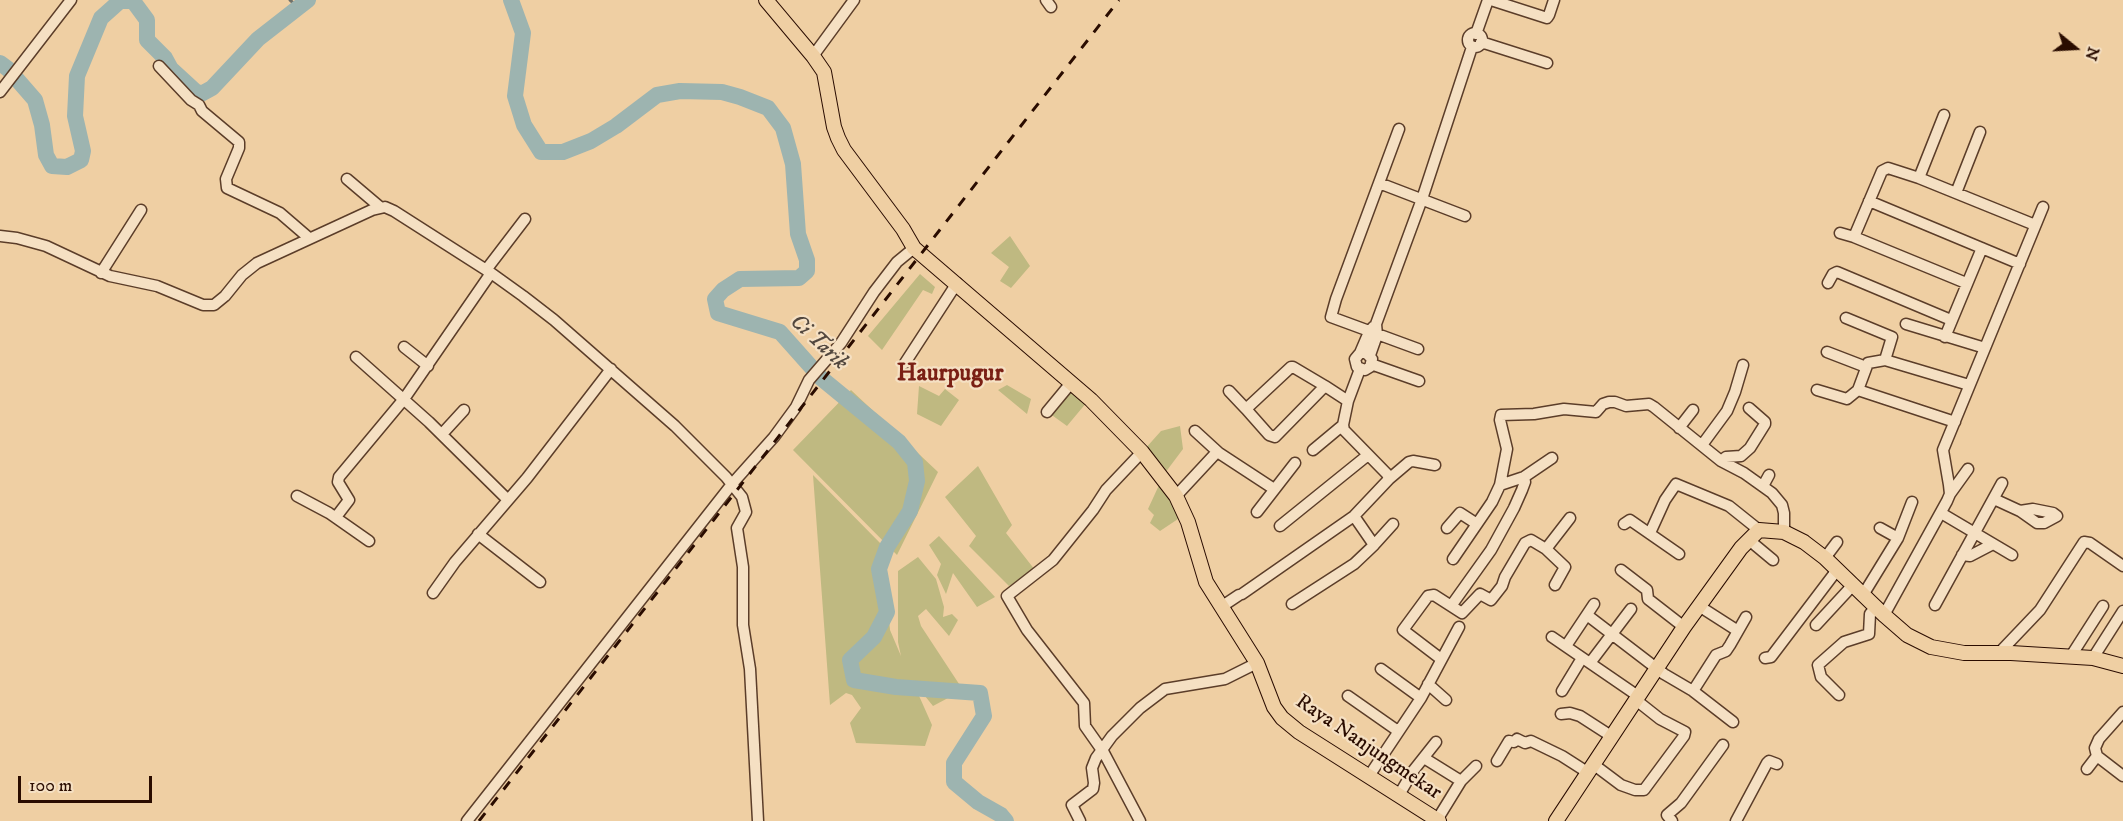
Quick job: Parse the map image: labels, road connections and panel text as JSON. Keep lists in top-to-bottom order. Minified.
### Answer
{"streets":{"main road":["Raya Nanjungmekar"]},"districts":["Haurpugur"],"water":["Ci Tarik"],"scale_bar":"100 m","north":"right"}
